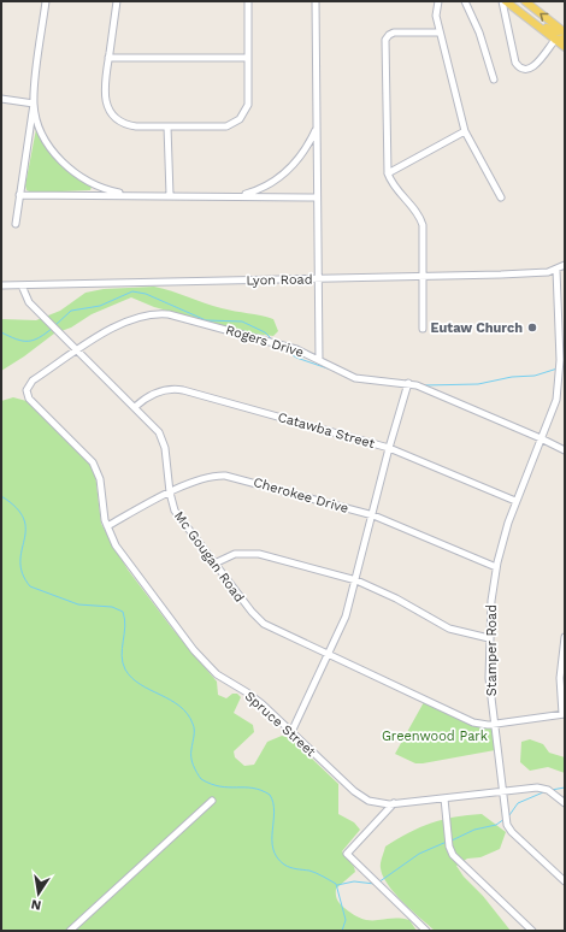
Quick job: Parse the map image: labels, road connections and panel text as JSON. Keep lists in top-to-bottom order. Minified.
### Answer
{"streets":{"street":["Lyon Road","Rogers Drive","Catawba Street","Cherokee Drive","Mc Gougan Road","Stamper Road","Spruce Street"]},"crossings":[["Lyon Road","Mc Gougan Road"],["Lyon Road","Stamper Road"],["Rogers Drive","Mc Gougan Road"],["Rogers Drive","Stamper Road"],["Rogers Drive","Spruce Street"],["Catawba Street","Mc Gougan Road"],["Catawba Street","Stamper Road"],["Cherokee Drive","Mc Gougan Road"],["Cherokee Drive","Stamper Road"],["Cherokee Drive","Spruce Street"],["Mc Gougan Road","Stamper Road"],["Stamper Road","Spruce Street"]],"parks":["Greenwood Park"],"places":["Eutaw Church"],"north":"bottom"}
